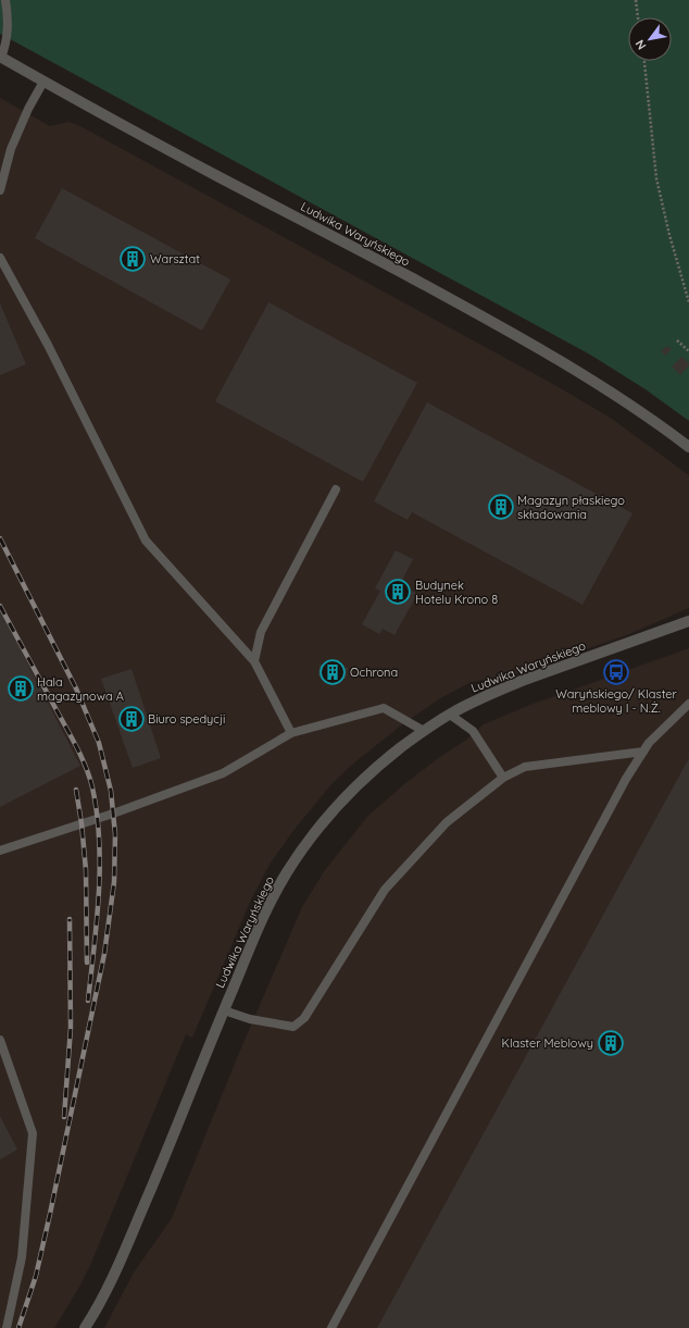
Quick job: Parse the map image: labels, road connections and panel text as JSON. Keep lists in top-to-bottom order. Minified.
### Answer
{"streets":{"street":["Ludwika Waryńskiego"]},"places":{"building":["Warsztat","Magazyn płaskiego składowania","Budynek Hotelu Krono 8","Ochrona","Hala magazynowa A","Biuro spedycji","Klaster Meblowy"],"bus stop":["Waryńskiego/ Klaster meblowy I - N.Ż."]},"north":"bottom left"}
